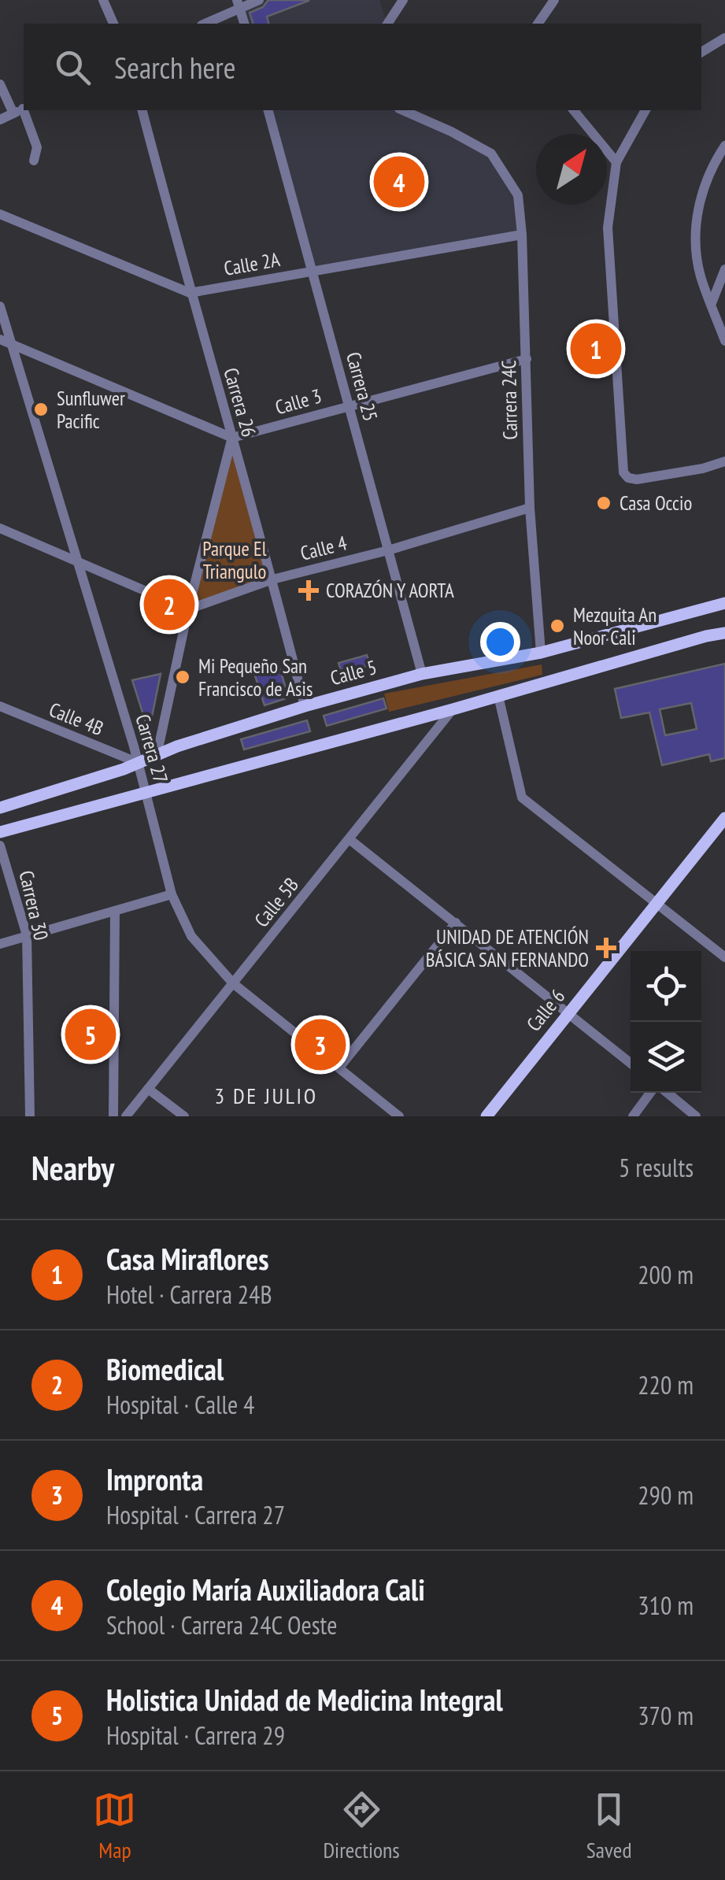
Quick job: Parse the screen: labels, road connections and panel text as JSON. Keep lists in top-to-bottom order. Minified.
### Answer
{"streets":{"main road":["Calle 5","Calle 6"],"street":["Calle 2A","Carrera 25","Carrera 24C","Calle 3","Carrera 26","Calle 4","Calle 4B","Carrera 27","Calle 5B","Carrera 30"]},"crossings":[["Calle 2A","Carrera 25"],["Calle 2A","Carrera 24C"],["Calle 2A","Carrera 26"],["Carrera 25","Calle 3"],["Carrera 25","Calle 4"],["Carrera 25","Calle 5"],["Carrera 24C","Calle 3"],["Carrera 24C","Calle 4"],["Carrera 24C","Calle 5"],["Calle 3","Carrera 26"],["Carrera 26","Calle 4"],["Carrera 26","Calle 5"],["Calle 5","Calle 4B"],["Calle 5","Carrera 27"],["Calle 4B","Carrera 27"],["Carrera 27","Calle 5B"]],"districts":["3 DE JULIO"],"parks":["Parque El Triangulo"],"places":{"other":["Sunfluwer Pacific","Casa Occio","Mezquita An Noor Cali","Mi Pequeño San Francisco de Asis"],"health":["CORAZÓN Y AORTA","UNIDAD DE ATENCIÓN BÁSICA SAN FERNANDO"]},"north":"top right","page":{"search":"Search here","pins":["4","1","2","5","3"],"heading":["Nearby","5 results"],"list":[{"mark":"1","name":"Casa Miraflores","note":"Hotel · Carrera 24B","value":"200 m"},{"mark":"2","name":"Biomedical","note":"Hospital · Calle 4","value":"220 m"},{"mark":"3","name":"Impronta","note":"Hospital · Carrera 27","value":"290 m"},{"mark":"4","name":"Colegio María Auxiliadora Cali","note":"School · Carrera 24C Oeste","value":"310 m"},{"mark":"5","name":"Holistica Unidad de Medicina Integral","note":"Hospital · Carrera 29","value":"370 m"}],"nav":["Map","Directions","Saved"]}}
